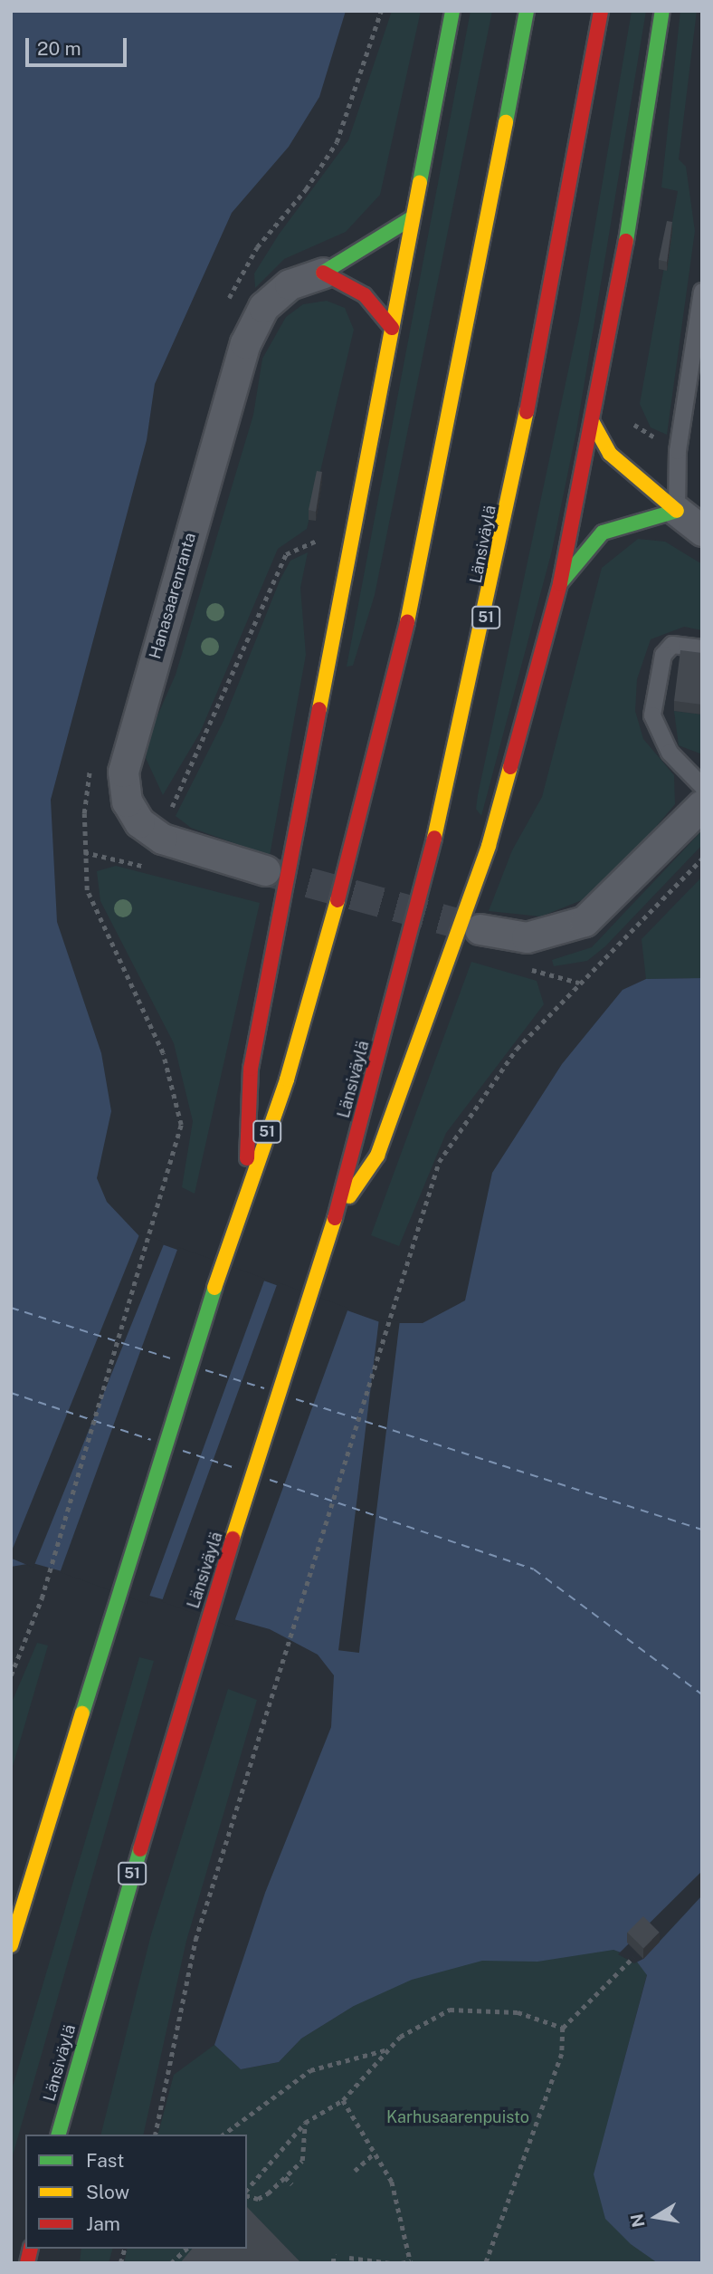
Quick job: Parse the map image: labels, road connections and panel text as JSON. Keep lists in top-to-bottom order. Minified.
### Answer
{"streets":{"highway":["Länsiväylä","51"],"street":["Hanasaarenranta"]},"parks":["Karhusaarenpuisto"],"legend":["Fast","Slow","Jam"],"scale_bar":"20 m","north":"left"}
